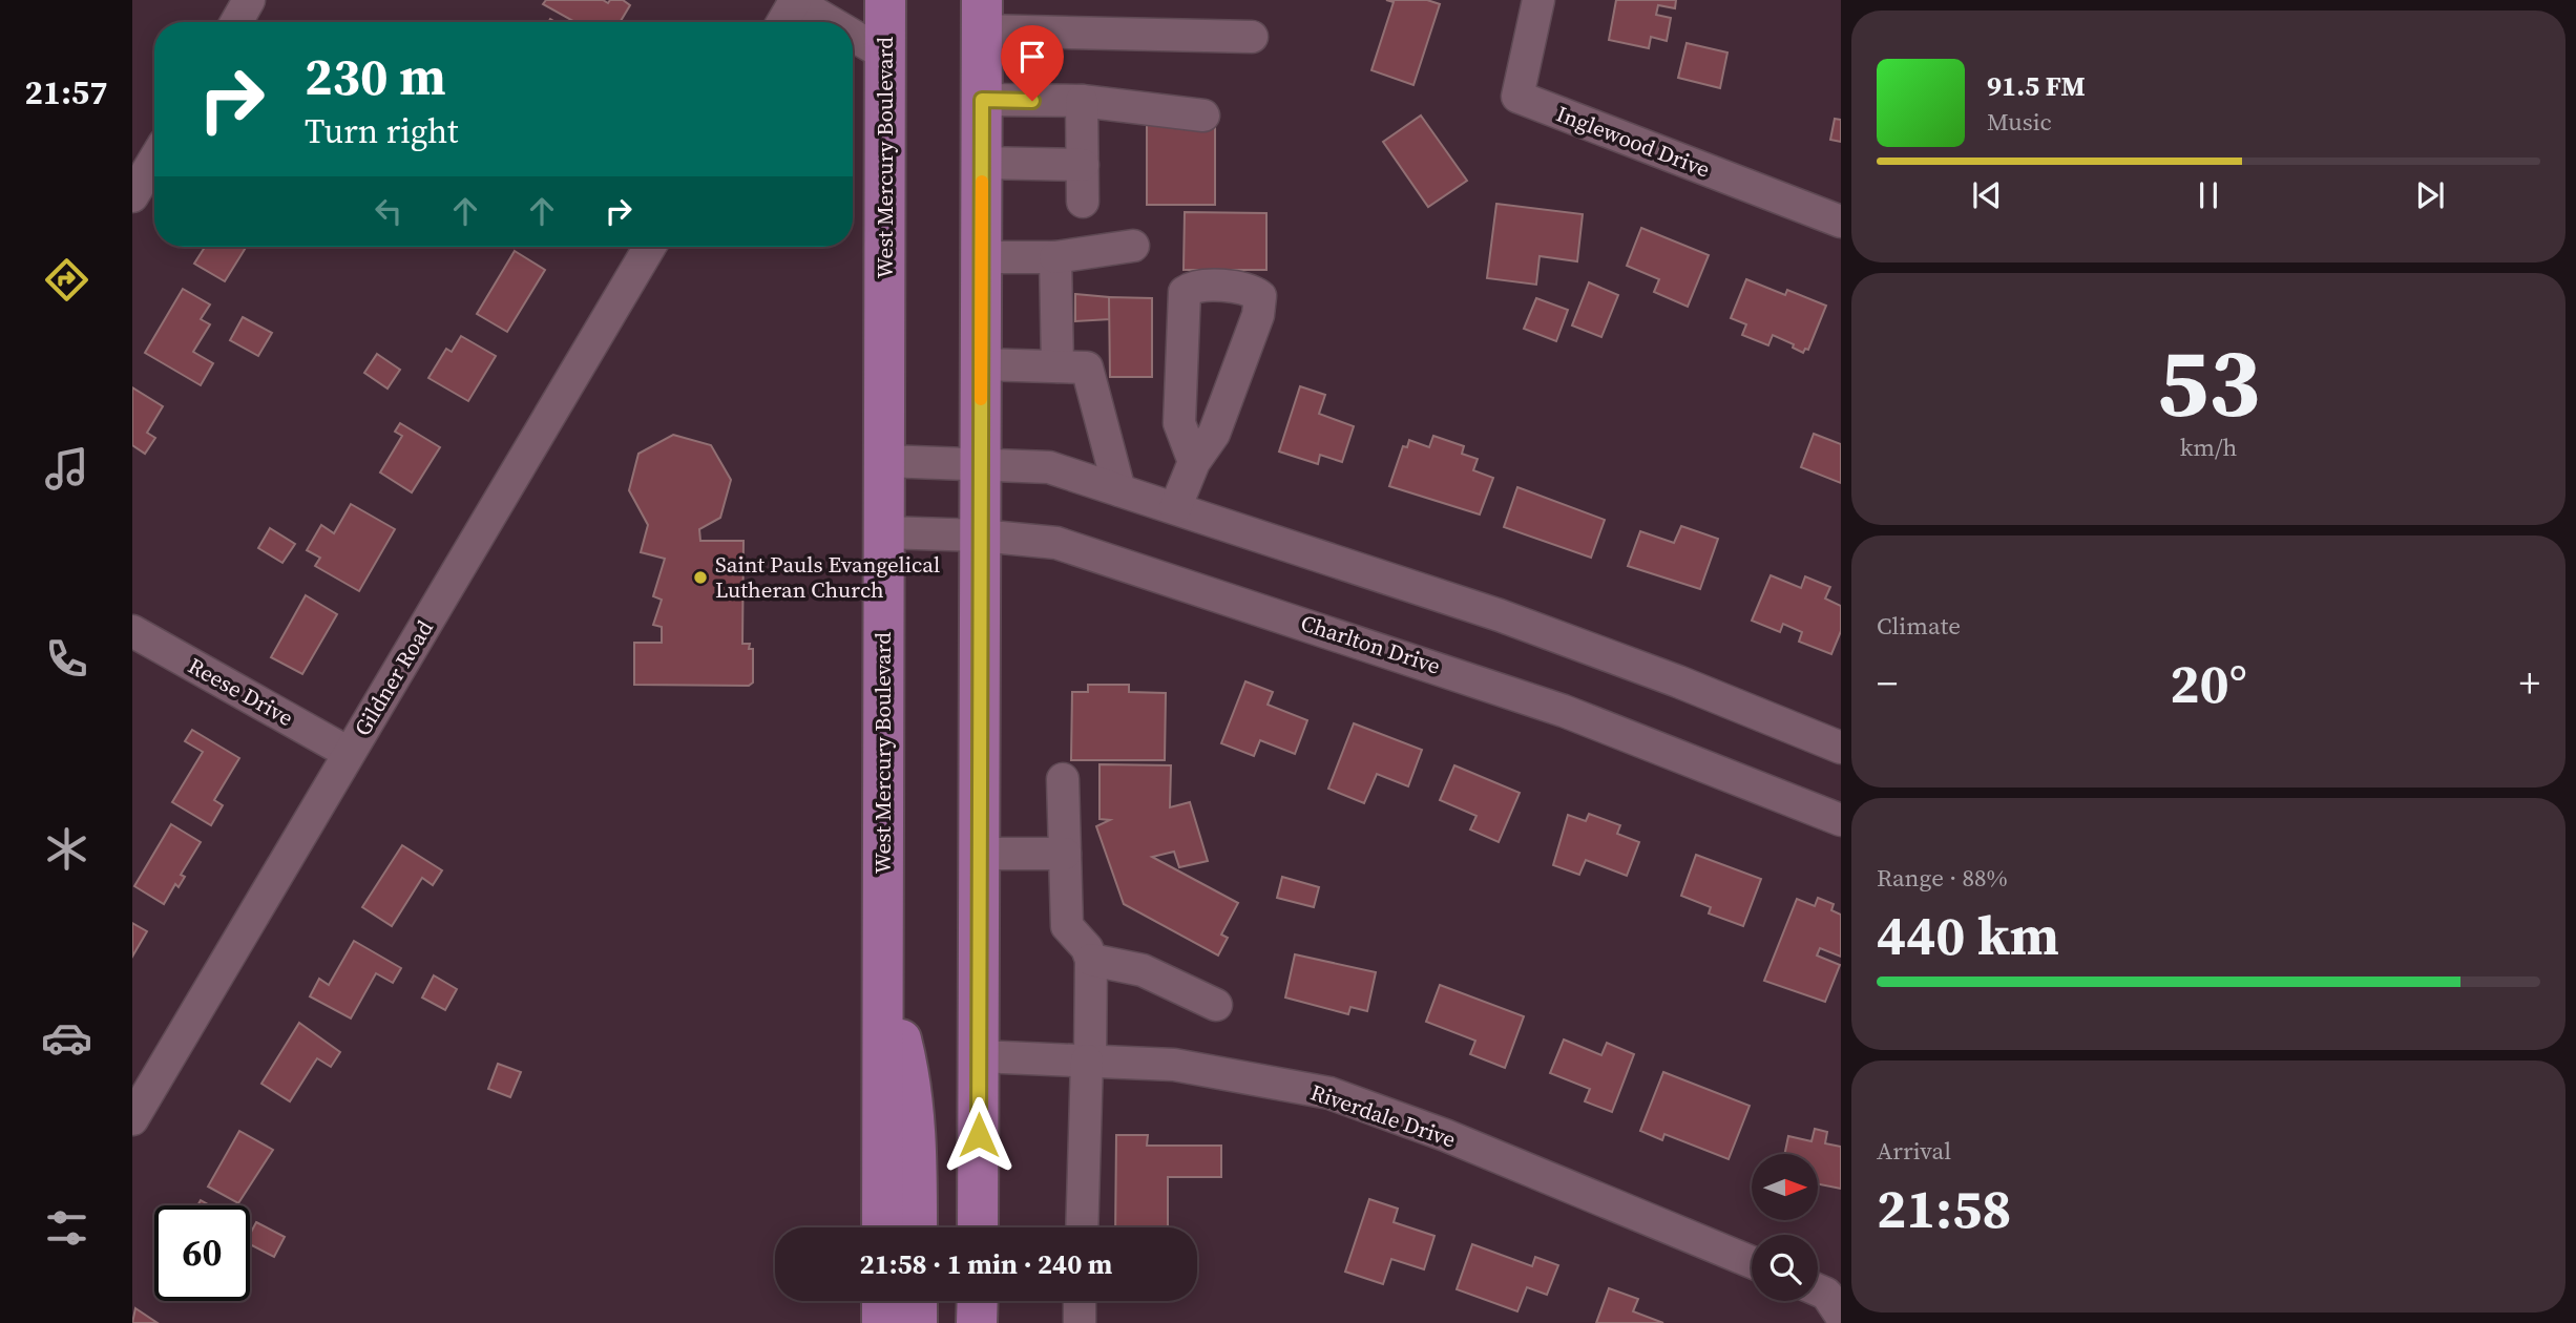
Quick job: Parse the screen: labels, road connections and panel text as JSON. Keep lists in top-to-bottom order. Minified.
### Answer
{"streets":{"main road":["West Mercury Boulevard"],"street":["Inglewood Drive","Charlton Drive","Gildner Road","Reese Drive","Riverdale Drive"]},"crossings":[["West Mercury Boulevard","Charlton Drive"],["Gildner Road","Reese Drive"]],"places":["Saint Pauls Evangelical Lutheran Church"],"north":"right","page":{"tabs":"21:57","turn":["230 m","Turn right"],"song":["91.5 FM","Music"],"tile":[["53","km/h"],"Climate",["Range · 88%","440 km"],["Arrival","21:58"]],"heat":["−","20°","+"],"limit":"60","trip":"21:58 · 1 min · 240 m"}}
